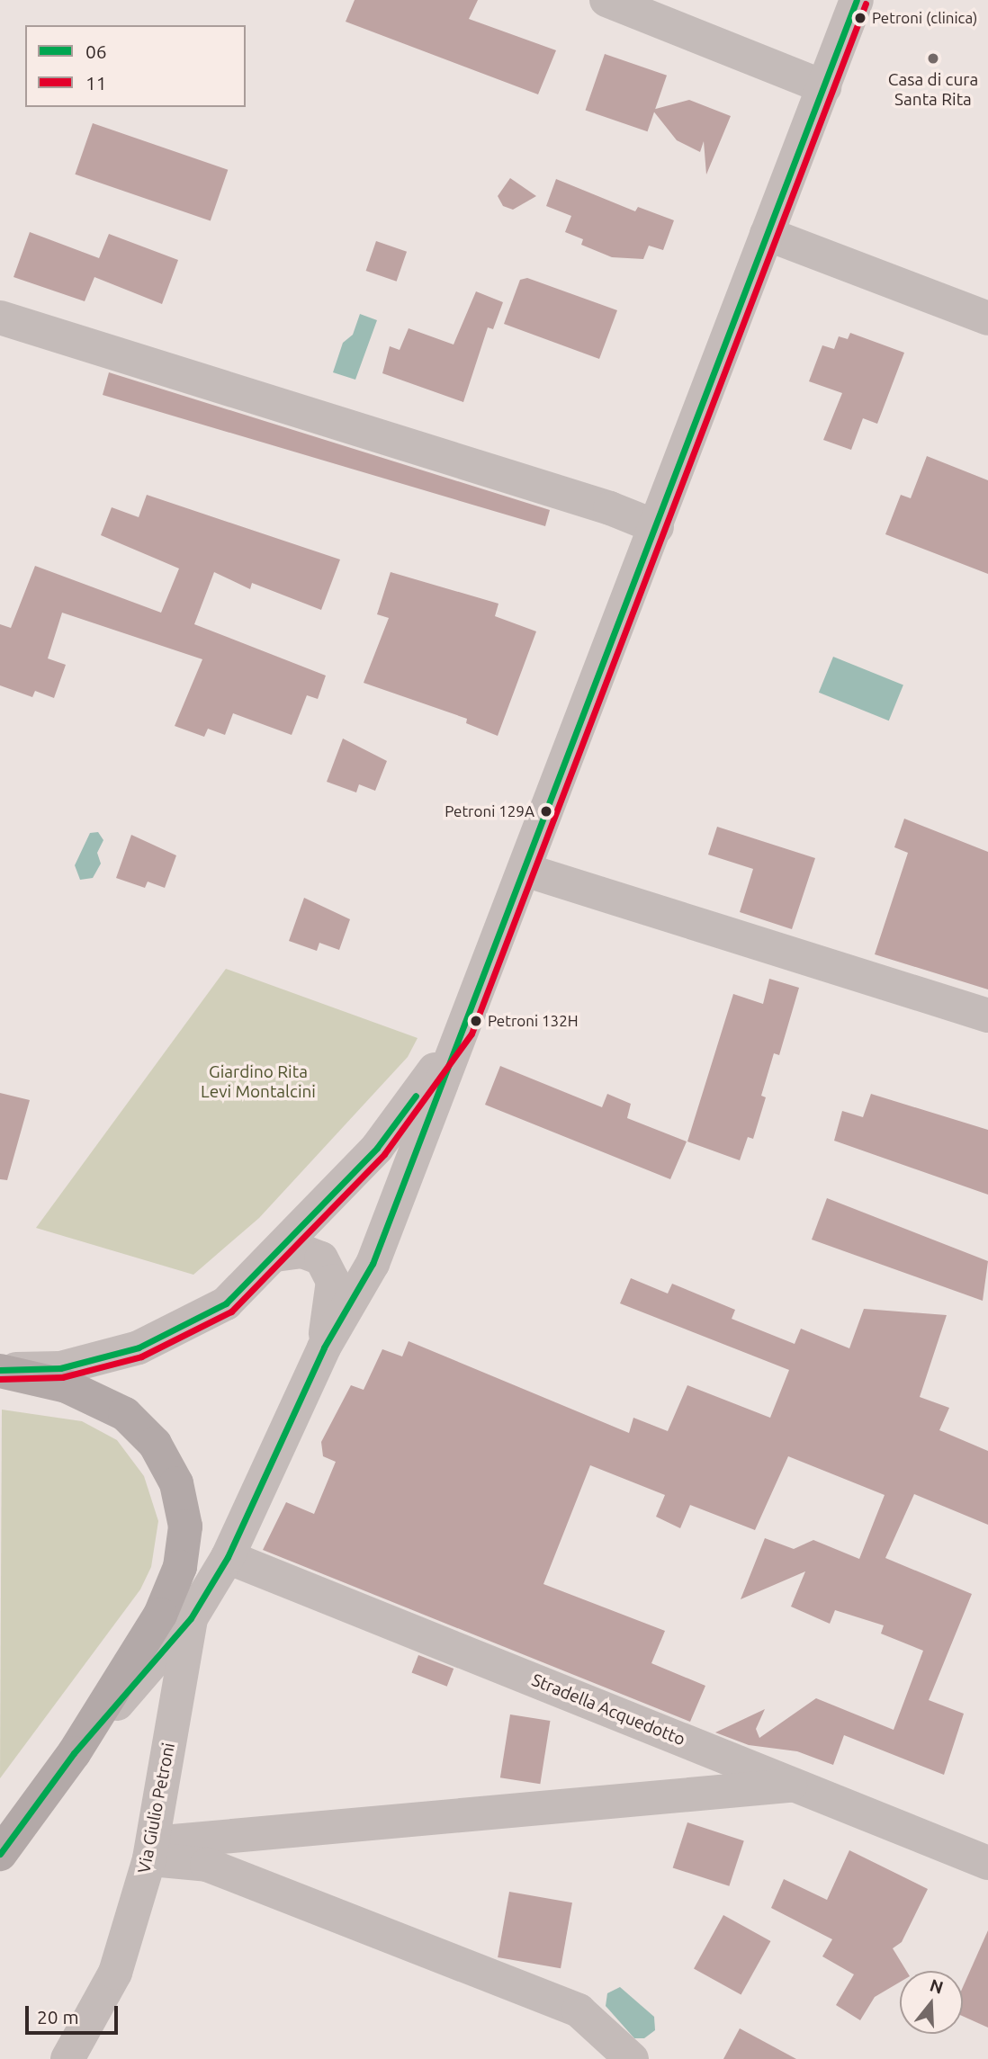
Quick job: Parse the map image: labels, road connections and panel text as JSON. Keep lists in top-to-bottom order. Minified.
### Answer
{"streets":{"street":["Stradella Acquedotto","Via Giulio Petroni"]},"parks":["Giardino Rita Levi Montalcini"],"places":["Petroni (clinica)","Casa di cura Santa Rita","Petroni 129A","Petroni 132H"],"lines":["transit line 06","transit line 11"],"legend":["06","11"],"scale_bar":"20 m","north":"top"}
